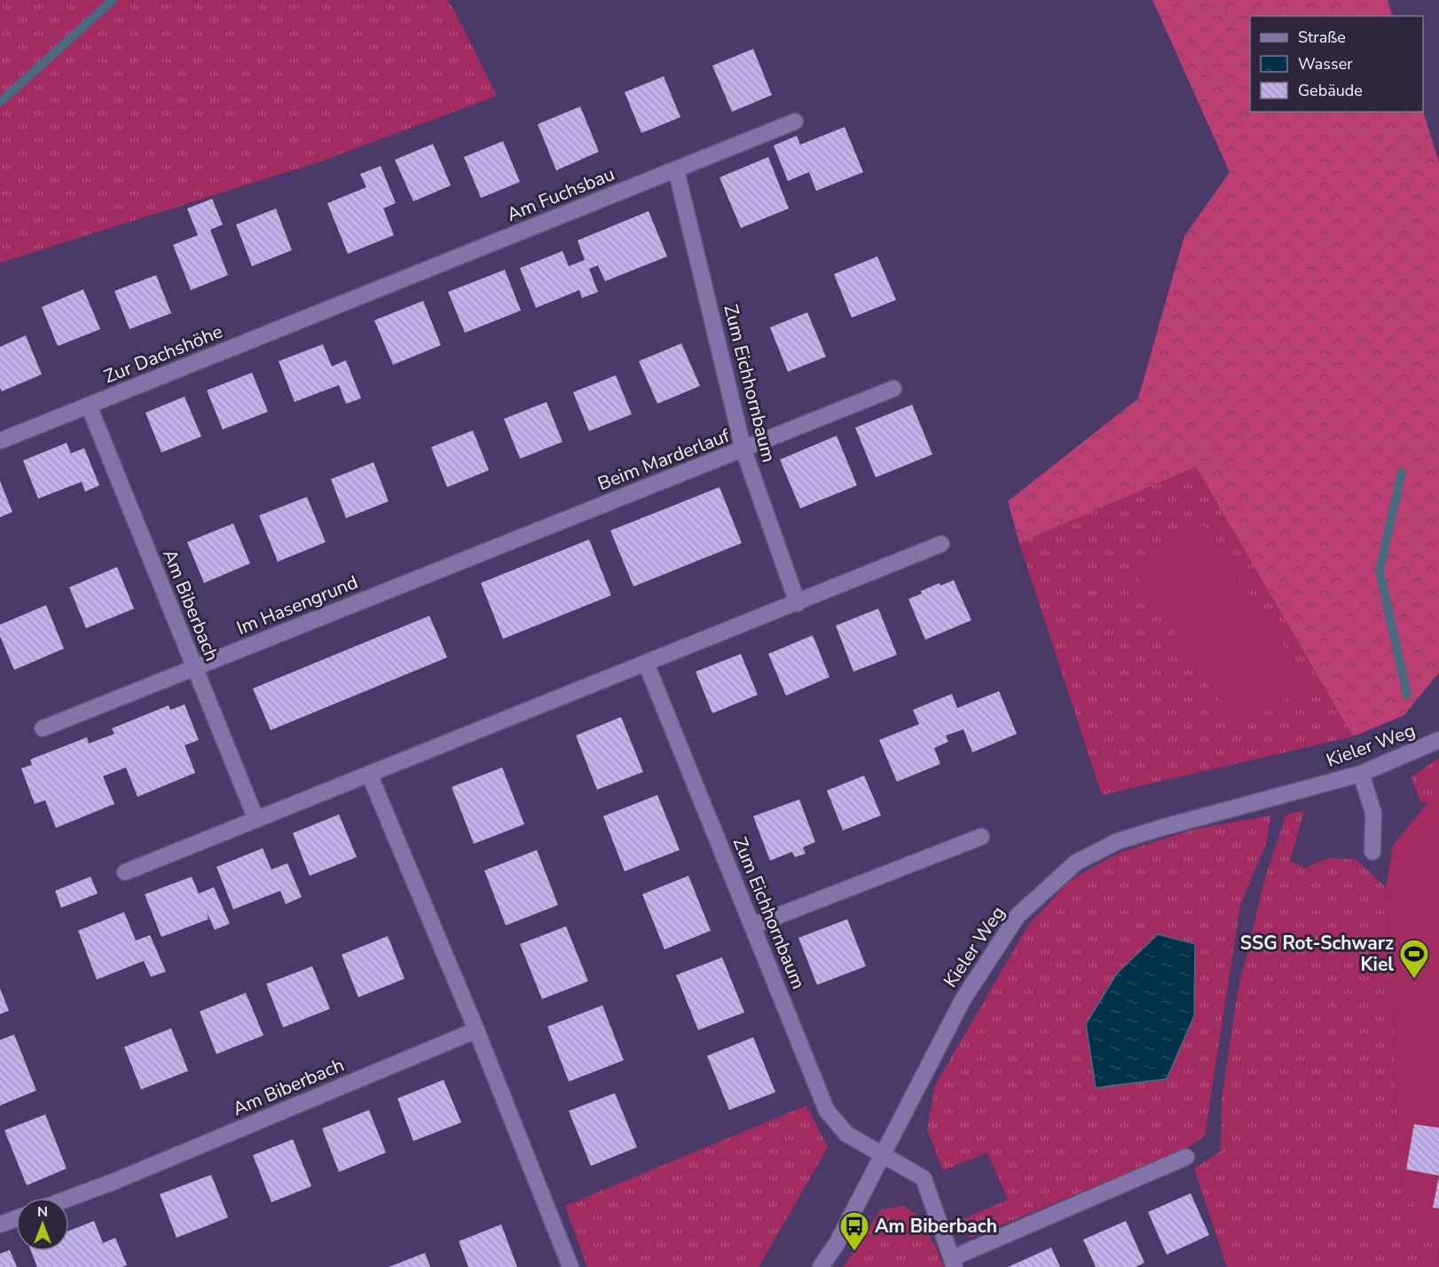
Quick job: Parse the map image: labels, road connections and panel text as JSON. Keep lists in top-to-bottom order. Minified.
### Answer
{"streets":{"street":["Am Fuchsbau","Zur Dachshöhe","Zum Eichhornbaum","Beim Marderlauf","Am Biberbach","Im Hasengrund","Kieler Weg"]},"crossings":[["Am Fuchsbau","Zur Dachshöhe"],["Am Fuchsbau","Zum Eichhornbaum"],["Zur Dachshöhe","Am Biberbach"],["Zum Eichhornbaum","Beim Marderlauf"],["Zum Eichhornbaum","Kieler Weg"],["Beim Marderlauf","Im Hasengrund"],["Am Biberbach","Im Hasengrund"]],"places":{"sports":["SSG Rot-Schwarz Kiel"],"bus stop":["Am Biberbach"]},"legend":["Straße","Wasser","Gebäude"],"north":"top"}
